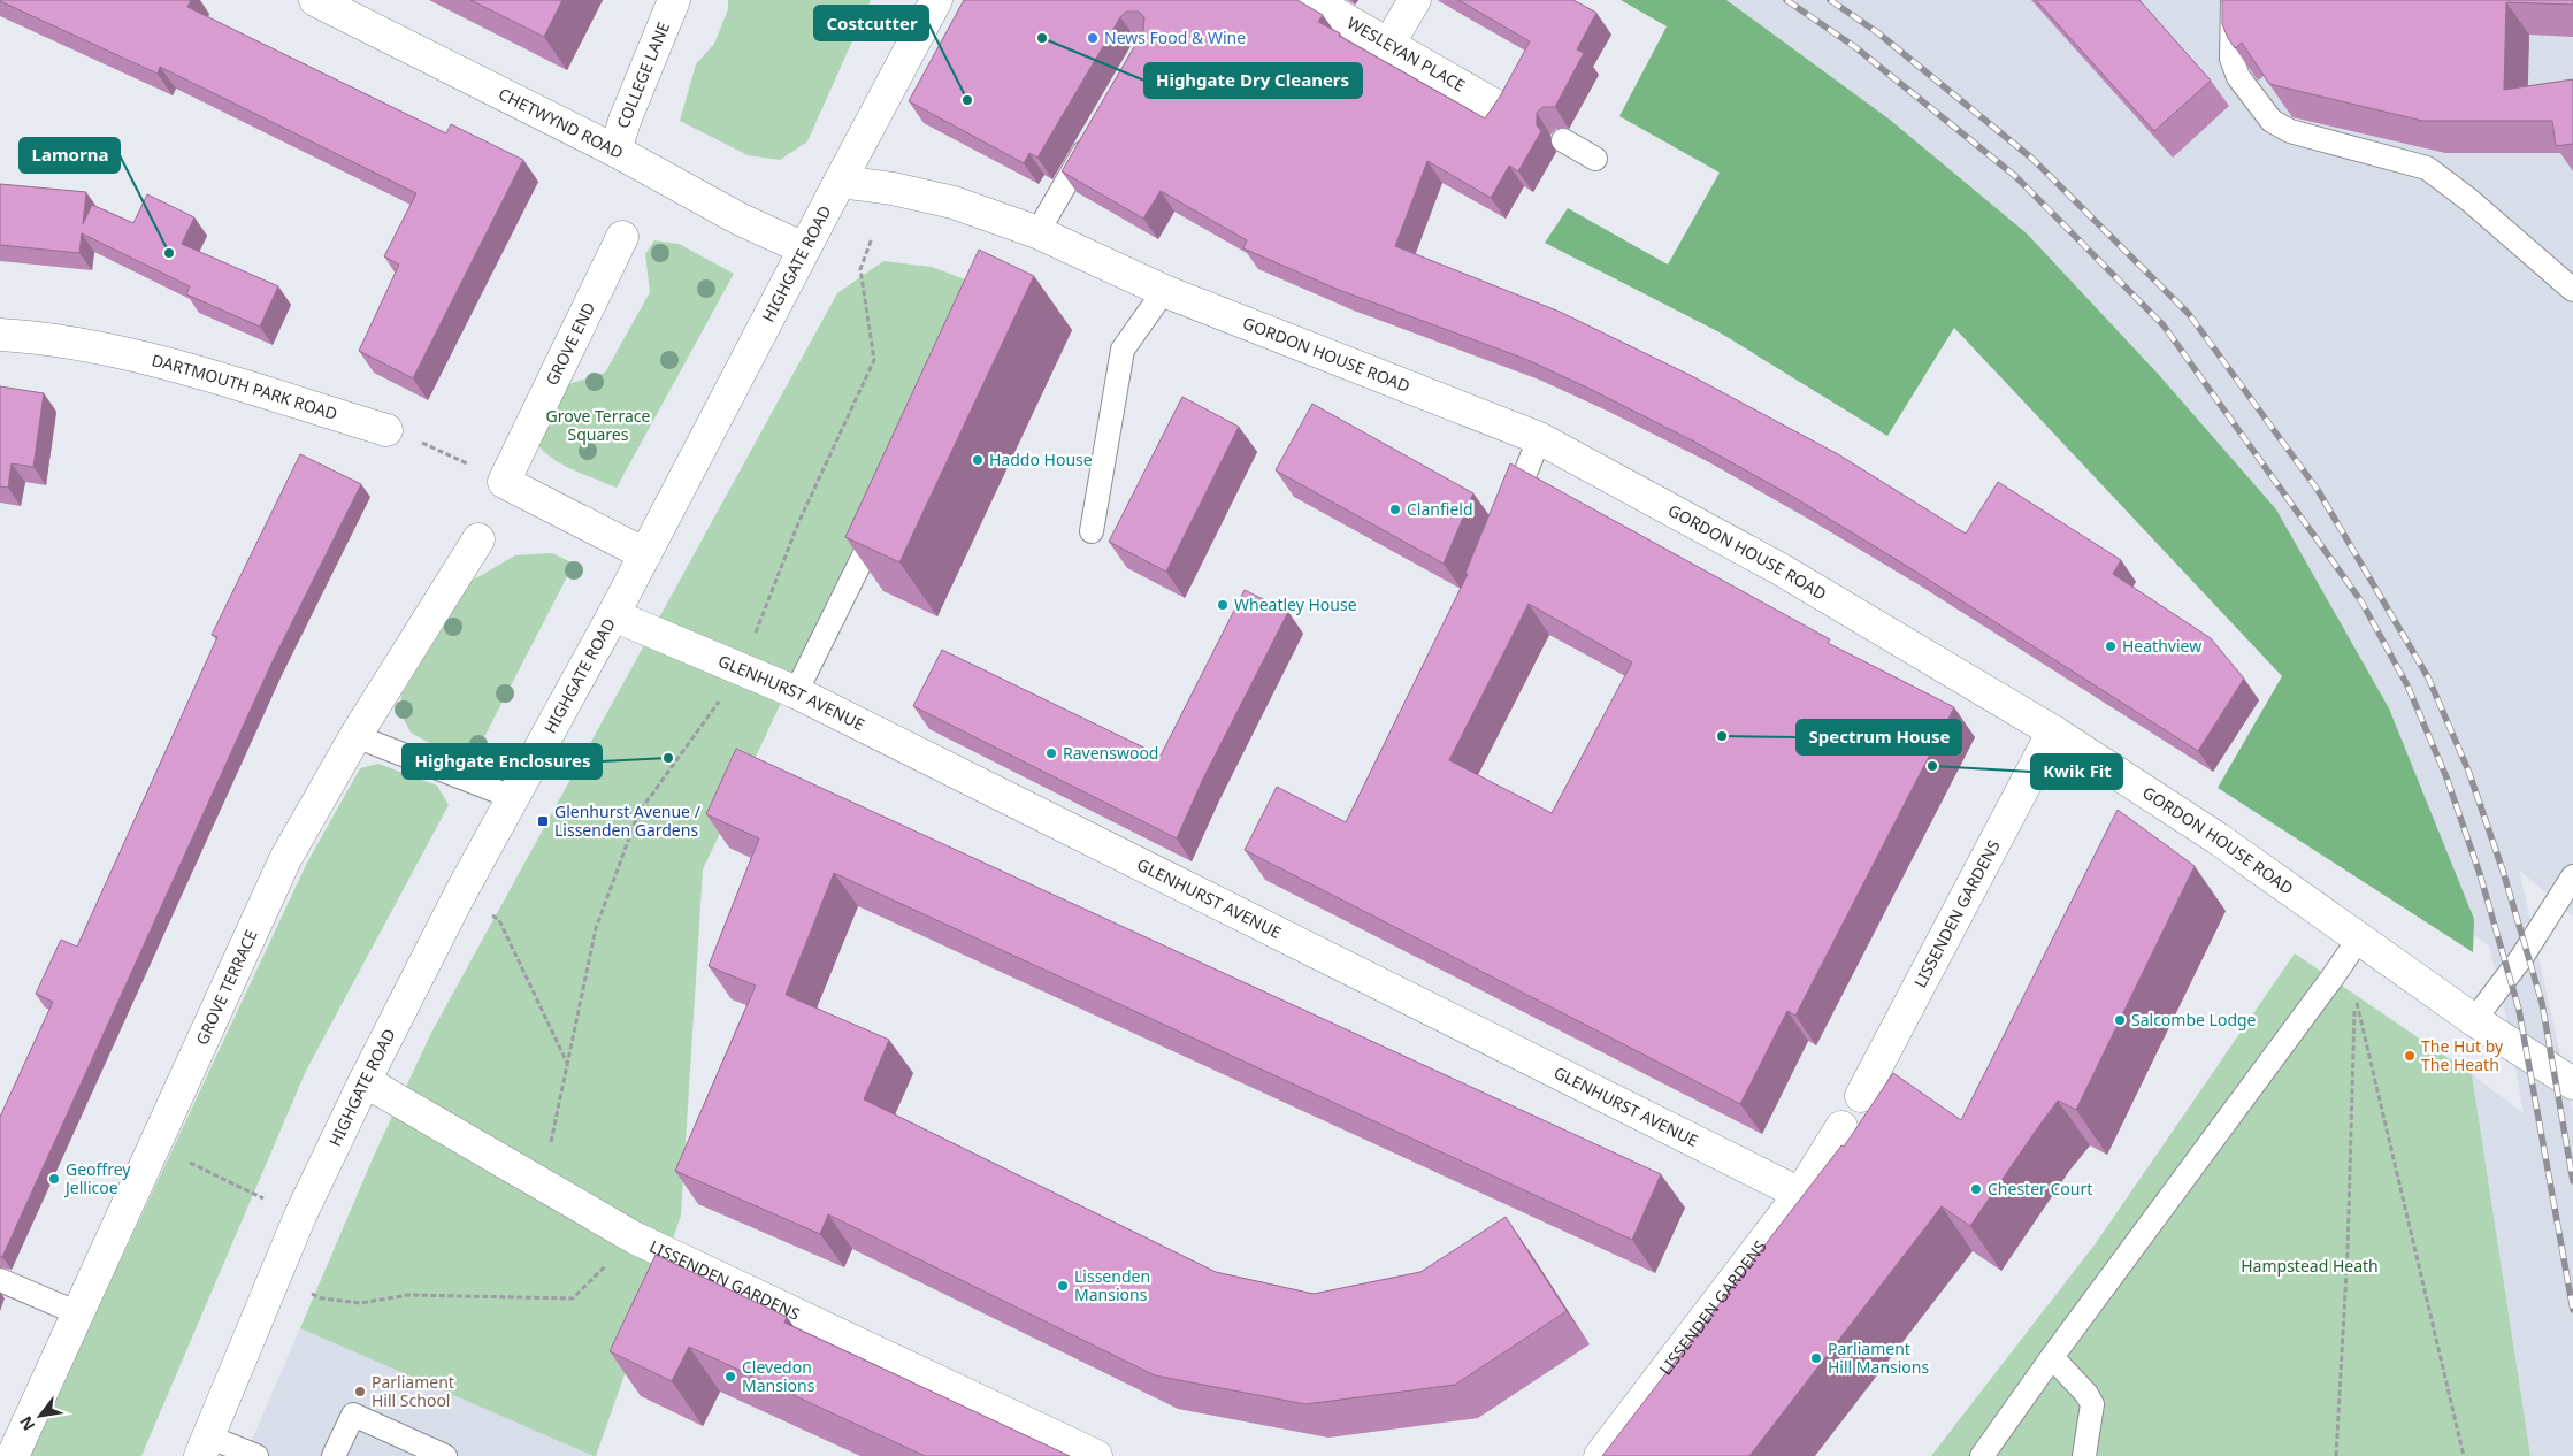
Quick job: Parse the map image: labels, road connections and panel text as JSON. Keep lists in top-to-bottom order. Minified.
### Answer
{"streets":{"street":["WESLEYAN PLACE","COLLEGE LANE","CHETWYND ROAD","HIGHGATE ROAD","GROVE END","GORDON HOUSE ROAD","DARTMOUTH PARK ROAD","GLENHURST AVENUE","LISSENDEN GARDENS","GROVE TERRACE"]},"crossings":[["COLLEGE LANE","CHETWYND ROAD"],["CHETWYND ROAD","HIGHGATE ROAD"],["HIGHGATE ROAD","GROVE END"],["HIGHGATE ROAD","GORDON HOUSE ROAD"],["HIGHGATE ROAD","GLENHURST AVENUE"],["HIGHGATE ROAD","LISSENDEN GARDENS"],["GORDON HOUSE ROAD","LISSENDEN GARDENS"],["GLENHURST AVENUE","LISSENDEN GARDENS"]],"parks":["Grove Terrace Squares","Hampstead Heath"],"places":{"other":["Highgate Dry Cleaners","News Food & Wine","Costcutter","Lamorna","Haddo House","Clanfield","Wheatley House","Heathview","Spectrum House","Ravenswood","Highgate Enclosures","Kwik Fit","Salcombe Lodge","The Hut by The Heath","Geoffrey Jellicoe","Chester Court","Lissenden Mansions","Parliament Hill Mansions","Clevedon Mansions","Parliament Hill School"],"transit":["Glenhurst Avenue / Lissenden Gardens"]},"north":"bottom left"}
